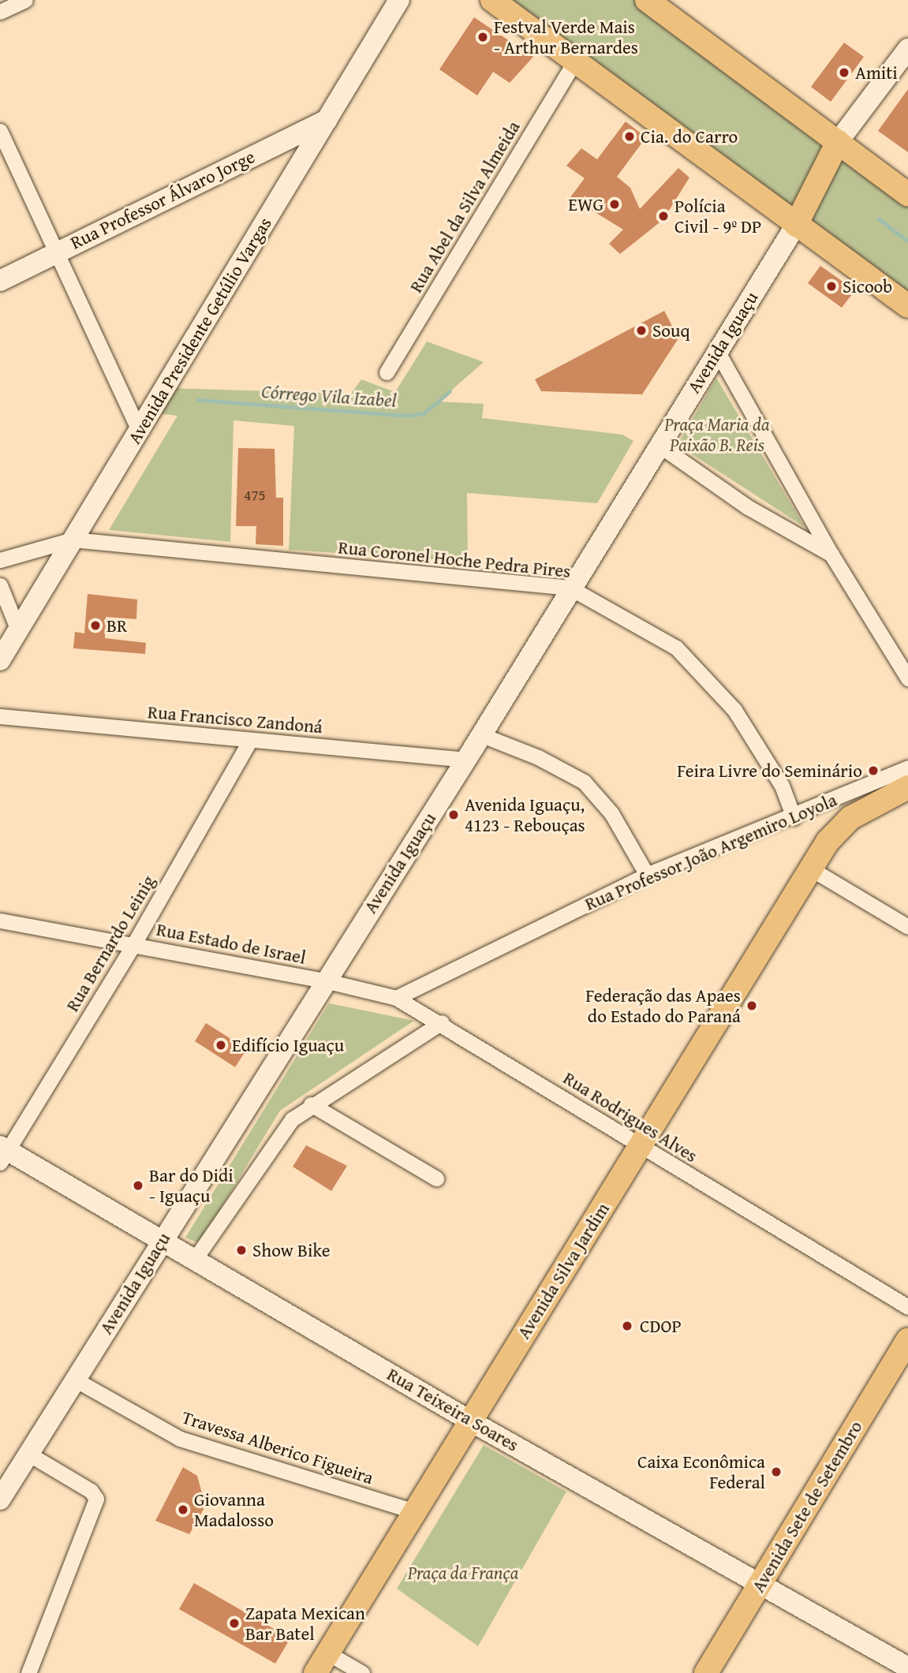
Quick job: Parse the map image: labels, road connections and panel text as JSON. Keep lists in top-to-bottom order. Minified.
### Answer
{"streets":{"main road":["Rua Professor Álvaro Jorge","Avenida Presidente Getúlio Vargas","Avenida Iguaçu","Rua Professor João Argemiro Loyola","Avenida Silva Jardim","Rua Teixeira Soares","Avenida Sete de Setembro"],"street":["Rua Abel da Silva Almeida","Rua Coronel Hoche Pedra Pires","Rua Francisco Zandoná","Rua Bernardo Leinig","Rua Estado de Israel","Rua Rodrigues Alves","Travessa Alberico Figueira"]},"crossings":[["Rua Professor Álvaro Jorge","Avenida Presidente Getúlio Vargas"],["Avenida Presidente Getúlio Vargas","Rua Coronel Hoche Pedra Pires"],["Avenida Iguaçu","Rua Coronel Hoche Pedra Pires"],["Avenida Iguaçu","Rua Francisco Zandoná"],["Avenida Iguaçu","Rua Estado de Israel"],["Avenida Iguaçu","Rua Rodrigues Alves"],["Avenida Iguaçu","Rua Teixeira Soares"],["Avenida Iguaçu","Travessa Alberico Figueira"],["Rua Coronel Hoche Pedra Pires","Rua Professor João Argemiro Loyola"],["Rua Francisco Zandoná","Rua Bernardo Leinig"],["Rua Professor João Argemiro Loyola","Rua Rodrigues Alves"],["Rua Professor João Argemiro Loyola","Avenida Silva Jardim"],["Rua Bernardo Leinig","Rua Estado de Israel"],["Rua Bernardo Leinig","Rua Teixeira Soares"],["Rua Estado de Israel","Rua Rodrigues Alves"],["Rua Rodrigues Alves","Avenida Silva Jardim"],["Avenida Silva Jardim","Rua Teixeira Soares"],["Avenida Silva Jardim","Travessa Alberico Figueira"],["Rua Teixeira Soares","Avenida Sete de Setembro"]],"water":["Córrego Vila Izabel"],"parks":["Praça Maria da Paixão B. Reis","Praça da França"],"places":["Festval Verde Mais - Arthur Bernardes","Amiti","Cia. do Carro","EWG","Polícia Civil - 9º DP","Sicoob","Souq","BR","Feira Livre do Seminário","Avenida Iguaçu, 4123 - Rebouças","Federação das Apaes do Estado do Paraná","Edifício Iguaçu","Bar do Didi - Iguaçu","Show Bike","CDOP","Caixa Econômica Federal","Giovanna Madalosso","Zapata Mexican Bar Batel"],"house_numbers":["475"]}
